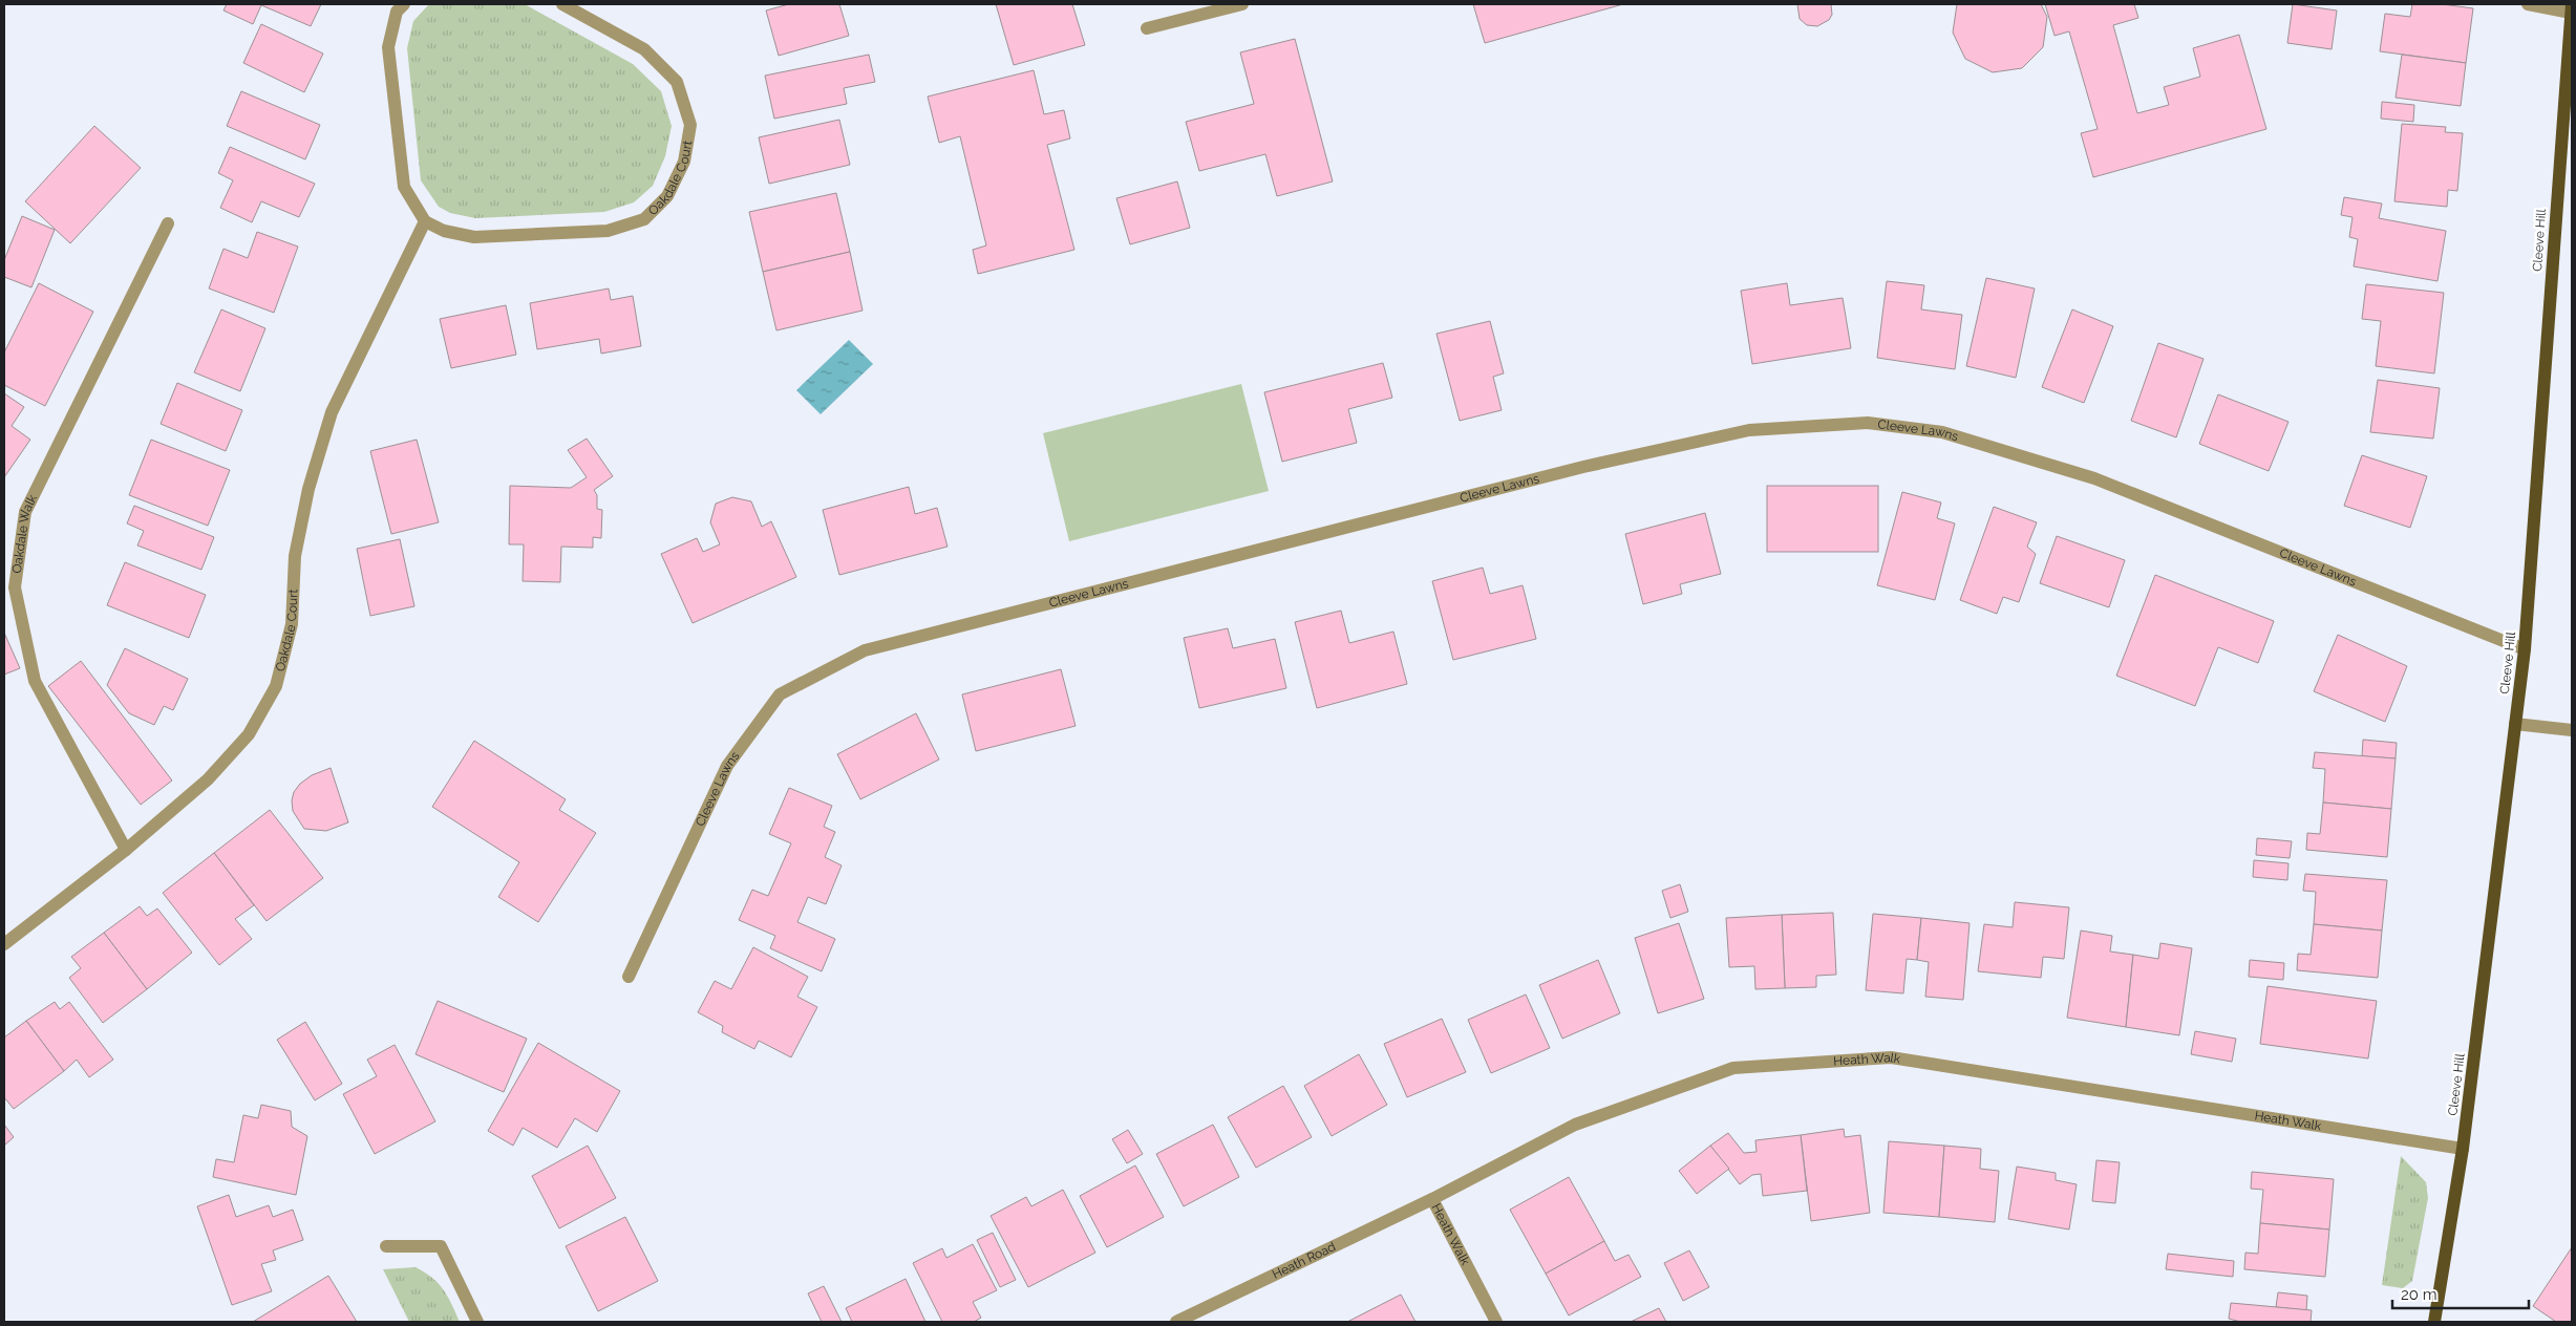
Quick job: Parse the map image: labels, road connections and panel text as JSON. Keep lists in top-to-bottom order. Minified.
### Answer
{"streets":{"main road":["Cleeve Hill"],"street":["Oakdale Court","Cleeve Lawns","Oakdale Walk","Heath Walk","Heath Road"]},"crossings":[["Oakdale Court","Oakdale Walk"],["Cleeve Hill","Cleeve Lawns"],["Cleeve Hill","Heath Walk"],["Heath Walk","Heath Road"]],"scale_bar":"20 m"}
